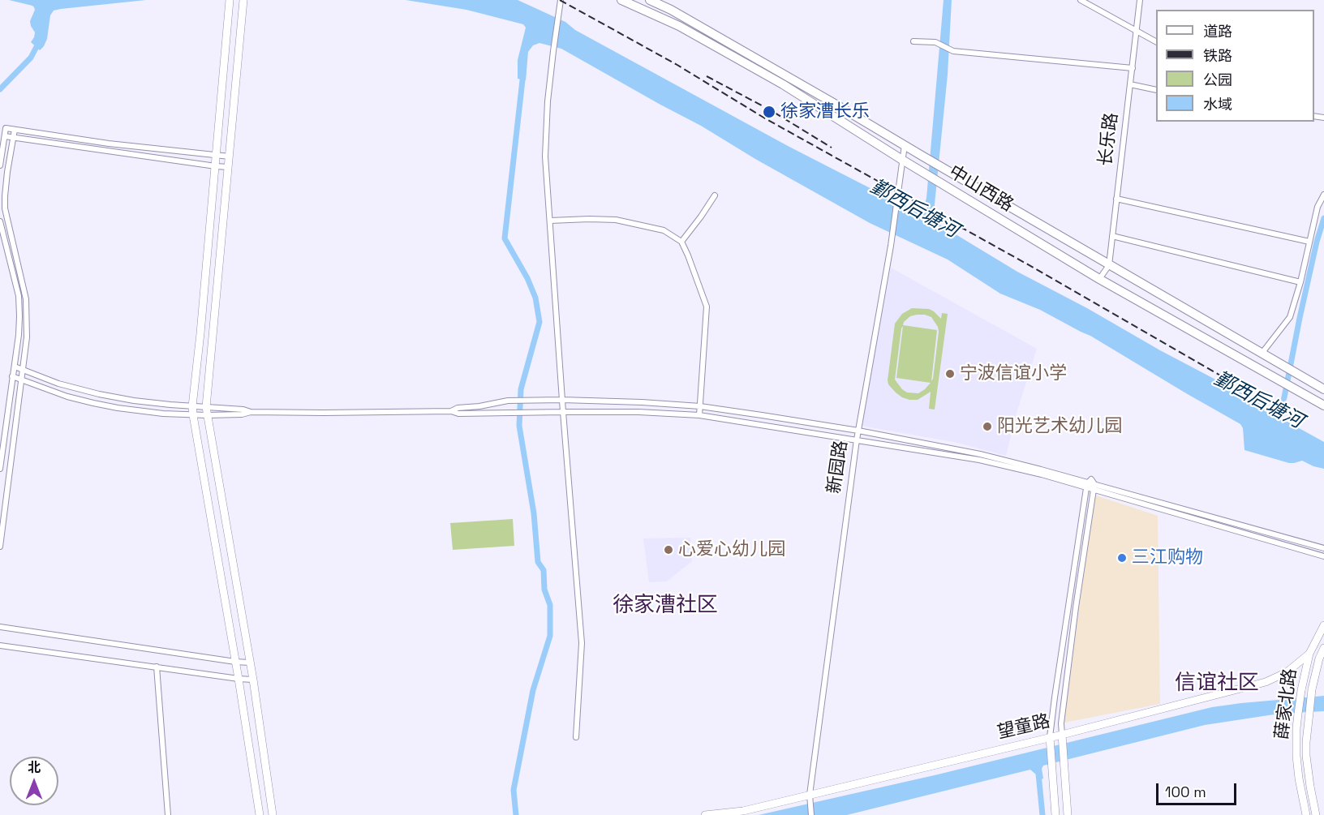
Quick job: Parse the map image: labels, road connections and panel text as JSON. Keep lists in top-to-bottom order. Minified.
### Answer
{"streets":{"main road":["中山西路"],"street":["长乐路","新园路","薛家北路","望童路"]},"crossings":[["长乐路","中山西路"],["中山西路","新园路"],["新园路","望童路"],["薛家北路","望童路"]],"districts":["徐家漕社区","信谊社区"],"water":["鄞西后塘河"],"places":["徐家漕长乐","宁波信谊小学","阳光艺术幼儿园","心爱心幼儿园","三江购物"],"legend":["道路","铁路","公园","水域"],"scale_bar":"100 m","north":"top"}
